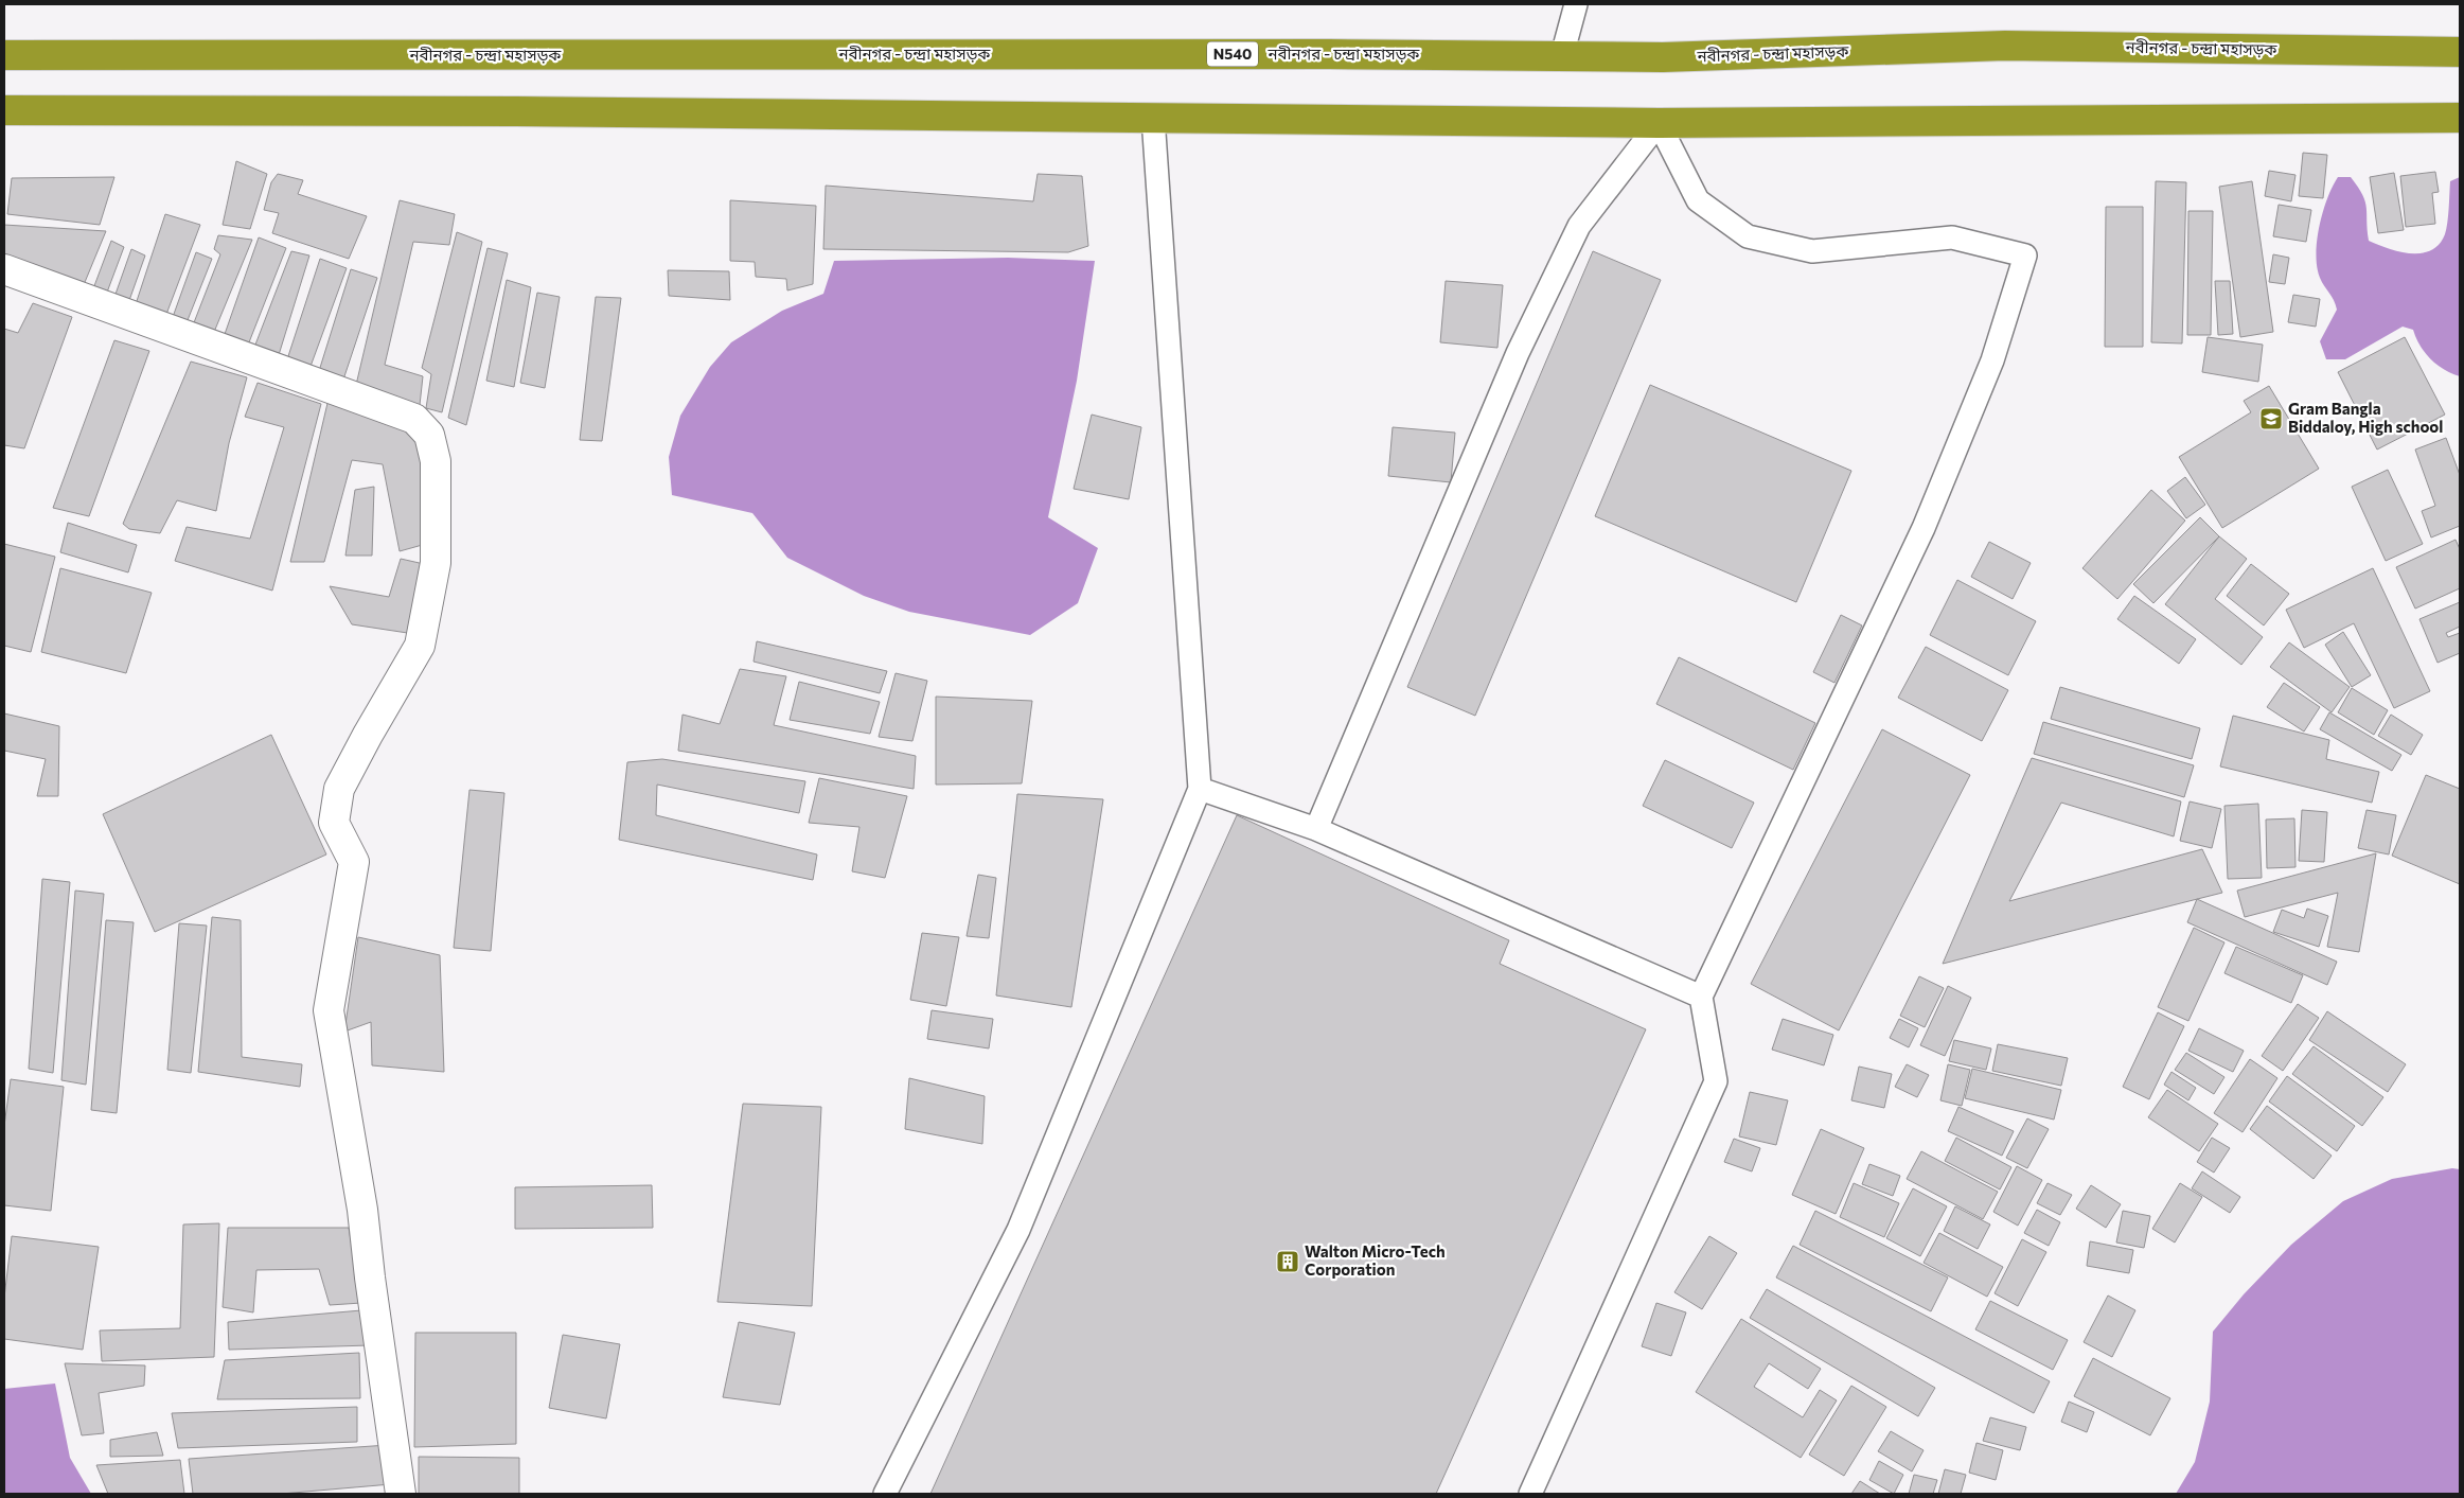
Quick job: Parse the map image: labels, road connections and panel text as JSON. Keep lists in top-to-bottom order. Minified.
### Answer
{"streets":{"highway":["নবীনগর - চন্দ্রা মহাসড়ক","N540"]},"places":{"school or university":["Gram Bangla Biddaloy, High school"],"building":["Walton Micro-Tech Corporation"]}}
